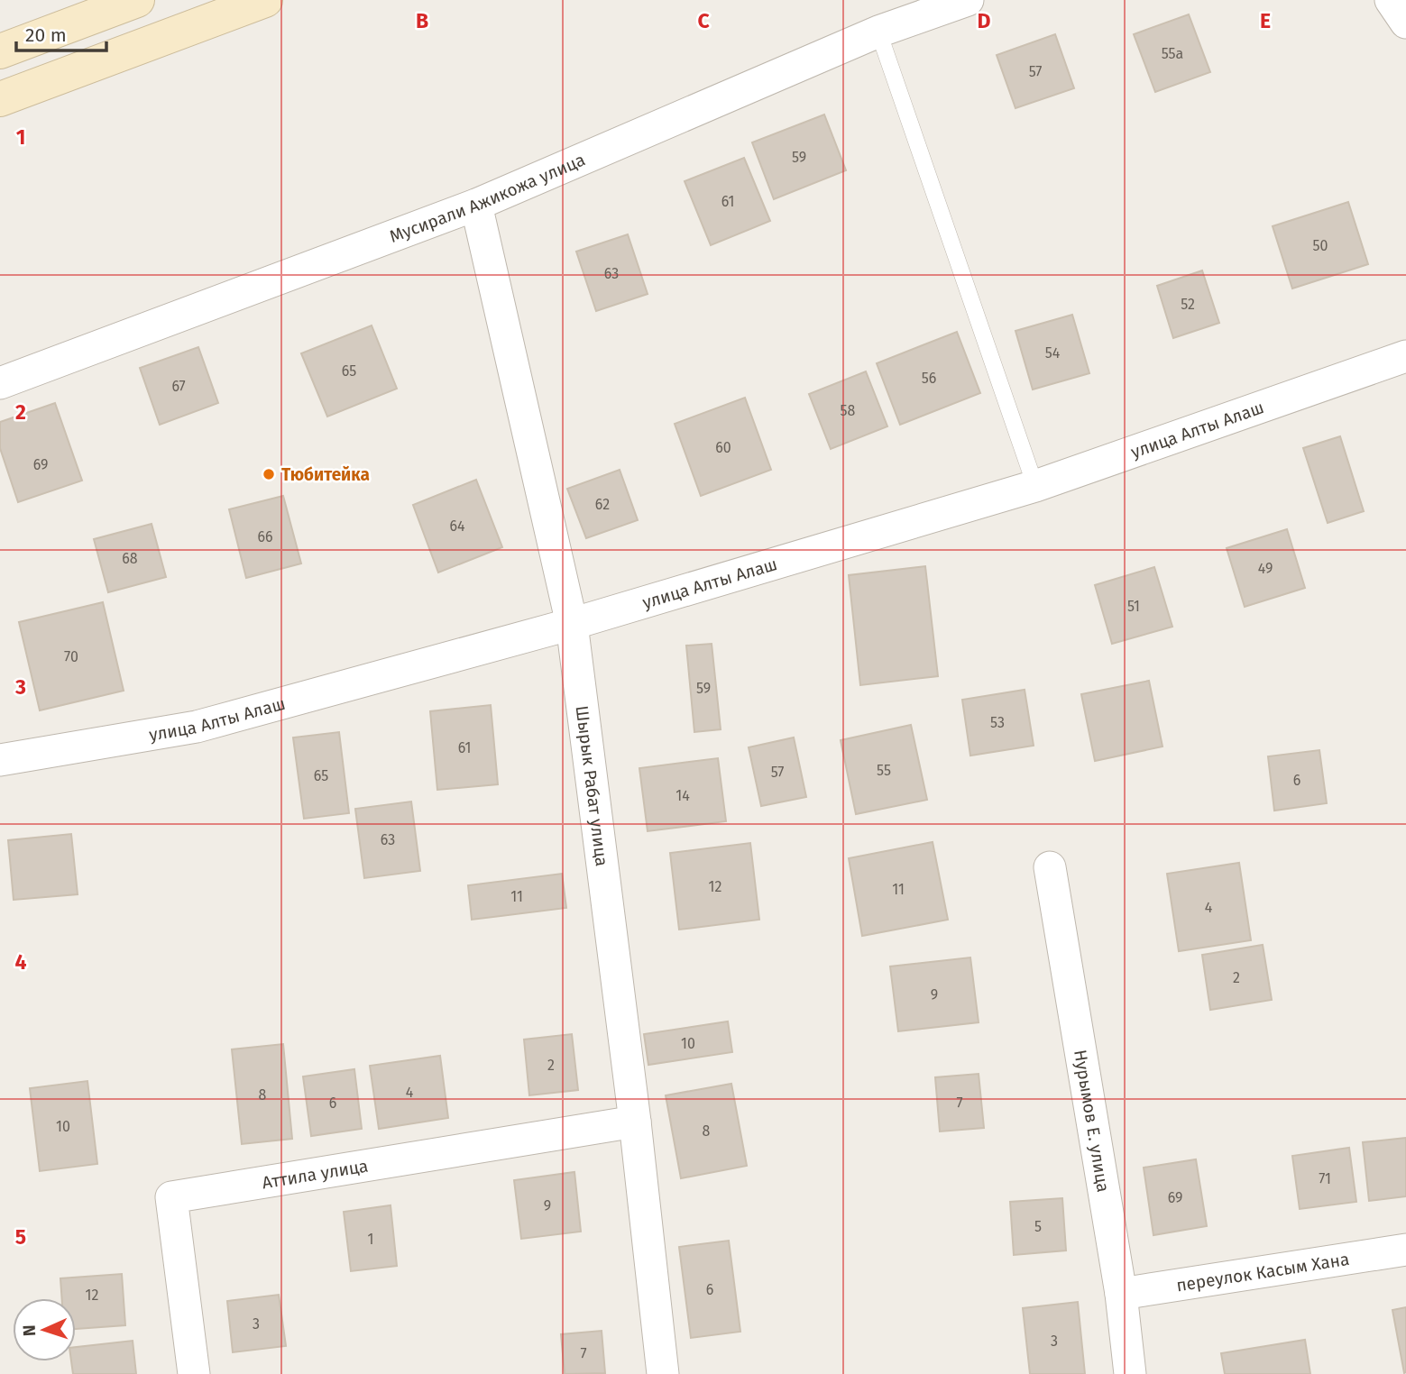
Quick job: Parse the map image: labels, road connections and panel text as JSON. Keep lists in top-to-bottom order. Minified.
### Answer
{"streets":{"street":["Мусирали Ажикожа улица","улица Алты Алаш","Шырык Рабат улица","Нурымов Е. улица","Аттила улица","переулок Касым Хана"]},"crossings":[["Мусирали Ажикожа улица","Шырык Рабат улица"],["улица Алты Алаш","Шырык Рабат улица"],["Шырык Рабат улица","Аттила улица"],["Нурымов Е. улица","переулок Касым Хана"]],"places":["Тюбитейка"],"house_numbers":["55а","57","59","61","50","63","52","54","65","56","67","58","60","69","62","64","66","68","49","51","70","59","53","61","55","57","65","6","14","63","12","11","11","4","2","9","10","2","4","8","6","7","10","8","71","69","9","5","1","6","12","3","3","7"],"scale_bar":"20 m","north":"left","grid":{"columns":["B","C","D","E"],"rows":["1","2","3","4","5"]}}
